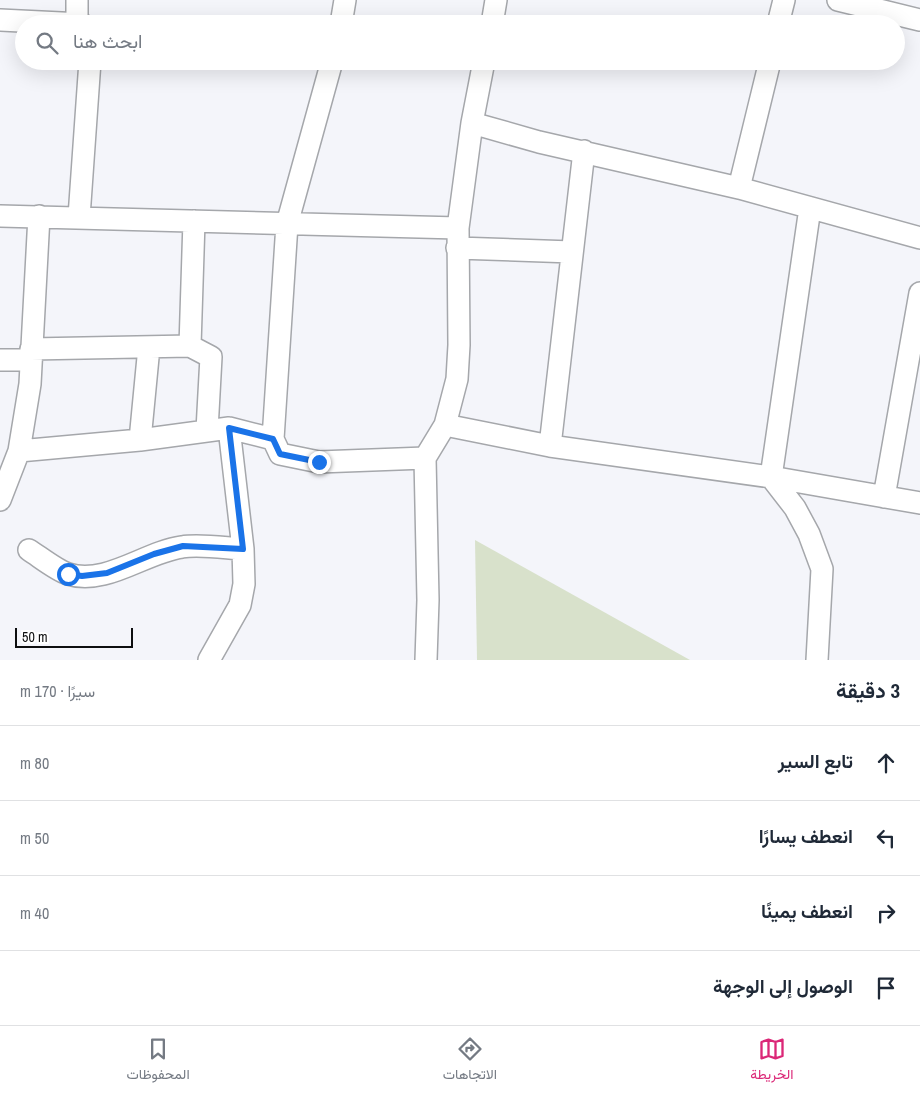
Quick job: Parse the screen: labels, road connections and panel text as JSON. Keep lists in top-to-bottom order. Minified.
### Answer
{"scale_bar":"50 m","page":{"search":"ابحث هنا","scale":"50 m","heading":["3 دقيقة","سيرًا · 170 m"],"list":[["تابع السير","80 m"],["انعطف يسارًا","50 m"],["انعطف يمينًا","40 m"],"الوصول إلى الوجهة"],"nav":["الخريطة","الاتجاهات","المحفوظات"]}}
